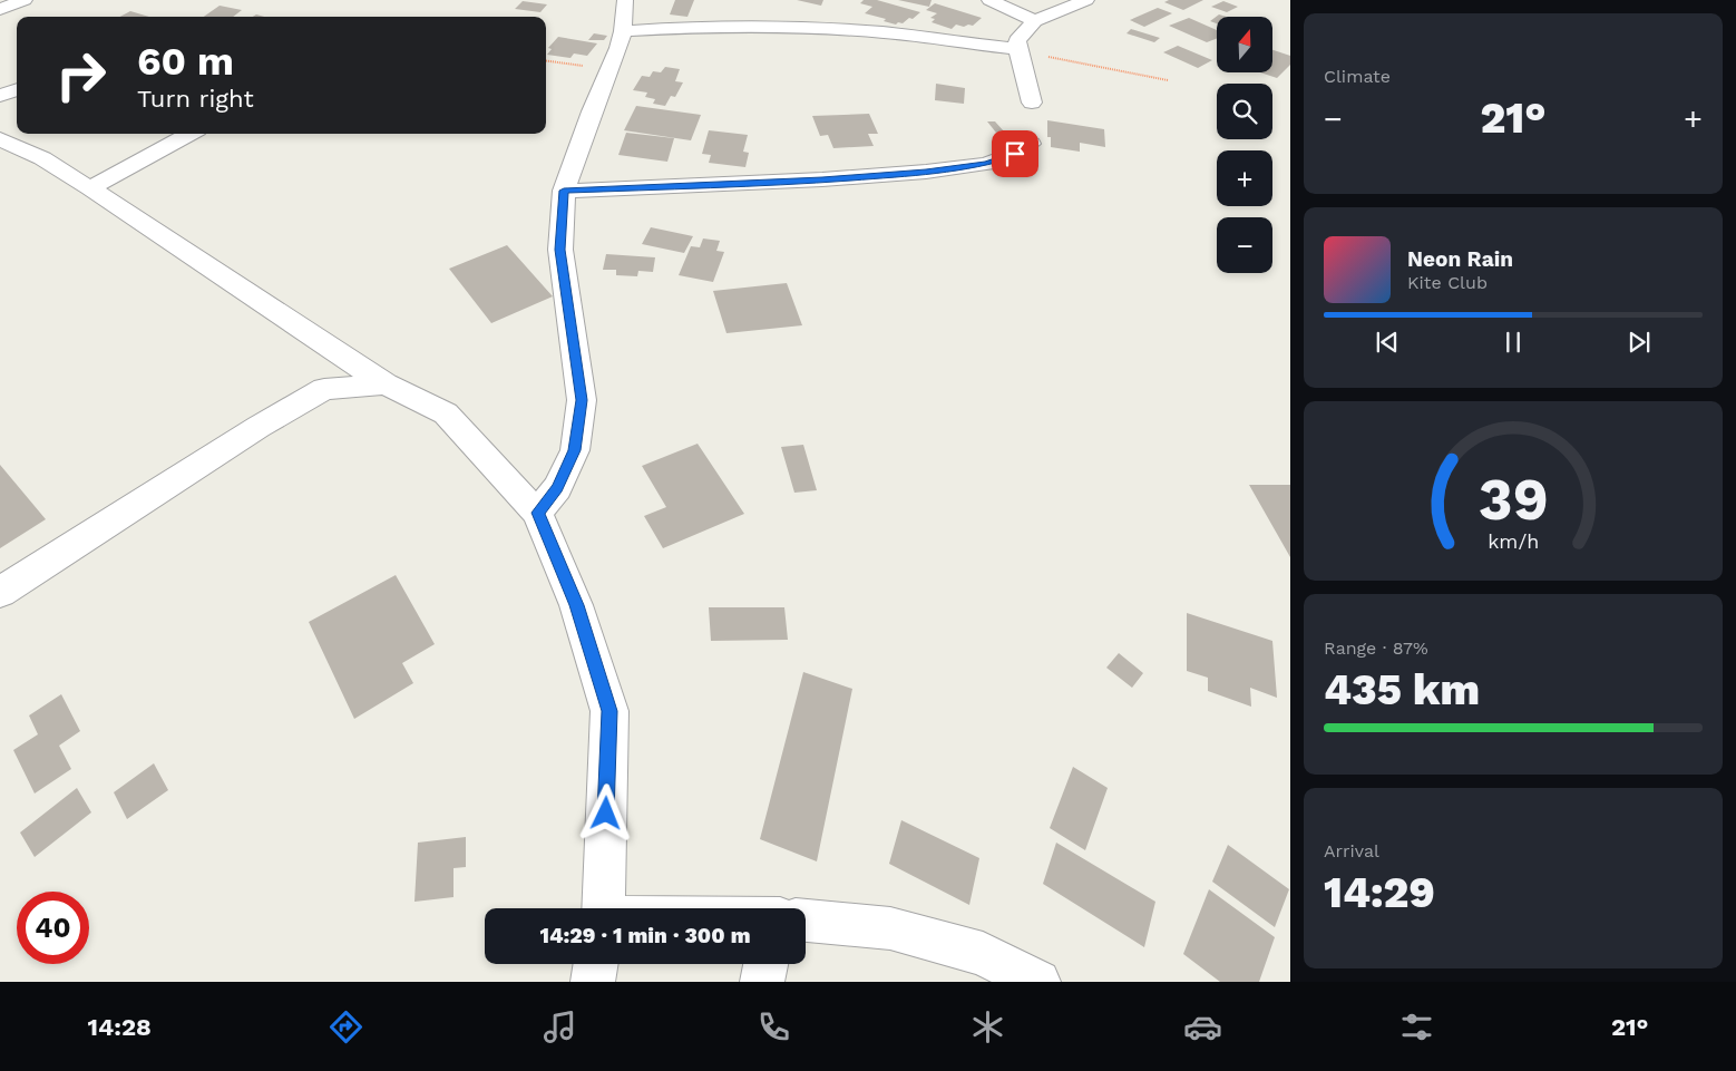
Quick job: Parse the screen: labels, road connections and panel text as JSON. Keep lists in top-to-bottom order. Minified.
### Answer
{"north":"top","page":{"tile":["Climate",["Range · 87%","435 km"],["Arrival","14:29"]],"map_buttons":["+","−"],"turn":["60 m","Turn right"],"heat":["−","21°","+"],"song":["Neon Rain","Kite Club"],"limit":"40","trip":"14:29 · 1 min · 300 m","tabs":["14:28","21°"],"gauge":["39","km/h"]}}
